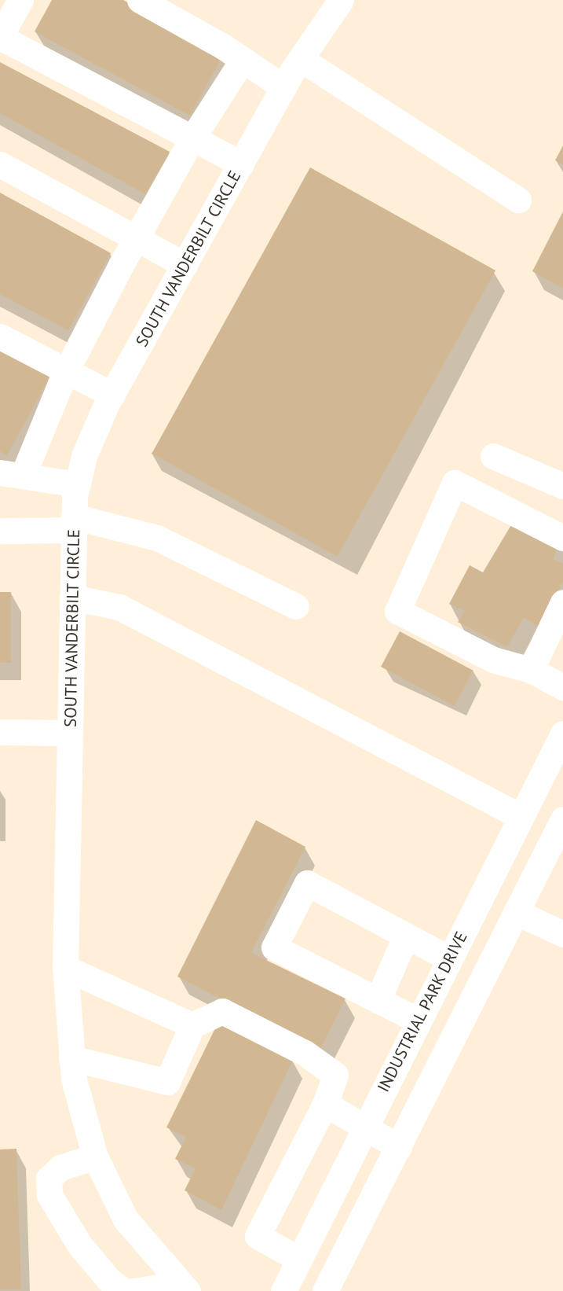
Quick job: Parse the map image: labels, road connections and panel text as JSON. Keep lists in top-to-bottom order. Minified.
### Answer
{"streets":{"street":["SOUTH VANDERBILT CIRCLE","INDUSTRIAL PARK DRIVE"]}}
